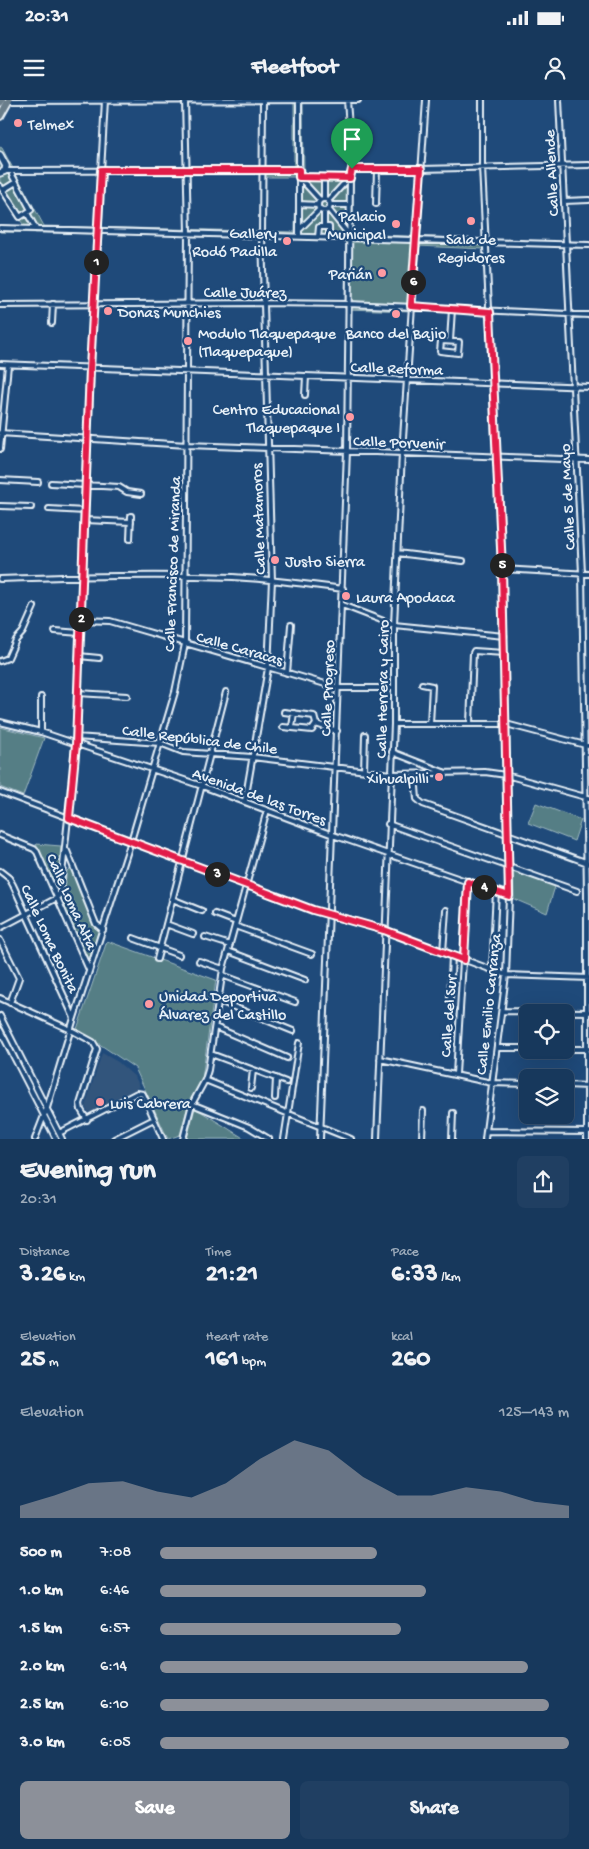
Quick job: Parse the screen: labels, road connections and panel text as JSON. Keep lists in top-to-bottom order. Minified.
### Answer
{"streets":{"street":["Calle Allende","Calle Juárez","Calle Reforma","Calle Porvenir","Calle 5 de Mayo","Calle Matamoros","Calle Francisco de Miranda","Calle Caracas","Calle Progreso","Calle Herrera y Cairo","Calle República de Chile","Avenida de las Torres","Calle Loma Alta","Calle Loma Bonita","Calle Emilio Carranza","Calle del Sur"]},"crossings":[["Calle Allende","Calle 5 de Mayo"],["Calle Juárez","Calle 5 de Mayo"],["Calle Juárez","Calle Matamoros"],["Calle Juárez","Calle Francisco de Miranda"],["Calle Juárez","Calle Progreso"],["Calle Juárez","Calle Herrera y Cairo"],["Calle Juárez","Calle Emilio Carranza"],["Calle Reforma","Calle 5 de Mayo"],["Calle Reforma","Calle Matamoros"],["Calle Reforma","Calle Francisco de Miranda"],["Calle Reforma","Calle Progreso"],["Calle Reforma","Calle Herrera y Cairo"],["Calle Reforma","Calle Emilio Carranza"],["Calle Porvenir","Calle 5 de Mayo"],["Calle Porvenir","Calle Matamoros"],["Calle Porvenir","Calle Francisco de Miranda"],["Calle Porvenir","Calle Progreso"],["Calle Porvenir","Calle Herrera y Cairo"],["Calle Porvenir","Calle Emilio Carranza"],["Calle 5 de Mayo","Calle República de Chile"],["Calle Matamoros","Calle Caracas"],["Calle Matamoros","Calle República de Chile"],["Calle Matamoros","Avenida de las Torres"],["Calle Francisco de Miranda","Calle Caracas"],["Calle Francisco de Miranda","Calle República de Chile"],["Calle Francisco de Miranda","Avenida de las Torres"],["Calle Francisco de Miranda","Calle Loma Alta"],["Calle Francisco de Miranda","Calle Loma Bonita"],["Calle Caracas","Calle Progreso"],["Calle Caracas","Calle Herrera y Cairo"],["Calle Progreso","Calle República de Chile"],["Calle Progreso","Avenida de las Torres"],["Calle Herrera y Cairo","Calle República de Chile"],["Calle Herrera y Cairo","Avenida de las Torres"],["Calle República de Chile","Calle Emilio Carranza"],["Avenida de las Torres","Calle Emilio Carranza"],["Avenida de las Torres","Calle del Sur"]],"places":["Telmex","Sala de Regidores","Palacio Municipal","Gallery Rodó Padilla","Parián","Donas Munchies","Banco del Bajio","Modulo Tlaquepaque (Tlaquepaque)","Centro Educacional Tlaquepaque I","Justo Sierra","Laura Apodaca","Xihualpilli","Unidad Deportiva Álvarez del Castillo","Luis Cabrera"],"page":{"status":"20:31","header":"Fleetfoot","pins":["1","6","5","2","3","4"],"heading":["Evening run","20:31"],"stats":[["Distance","3.26 km"],["Time","21:21"],["Pace","6:33 /km"],["Elevation","25 m"],["Heart rate","161 bpm"],["kcal","260"]],"chart":["Elevation","125–143 m"],"list":[{"name":"500 m","note":"7:08"},{"name":"1.0 km","note":"6:46"},{"name":"1.5 km","note":"6:57"},{"name":"2.0 km","note":"6:14"},{"name":"2.5 km","note":"6:10"},{"name":"3.0 km","note":"6:05"}],"buttons":["Save","Share"]}}
